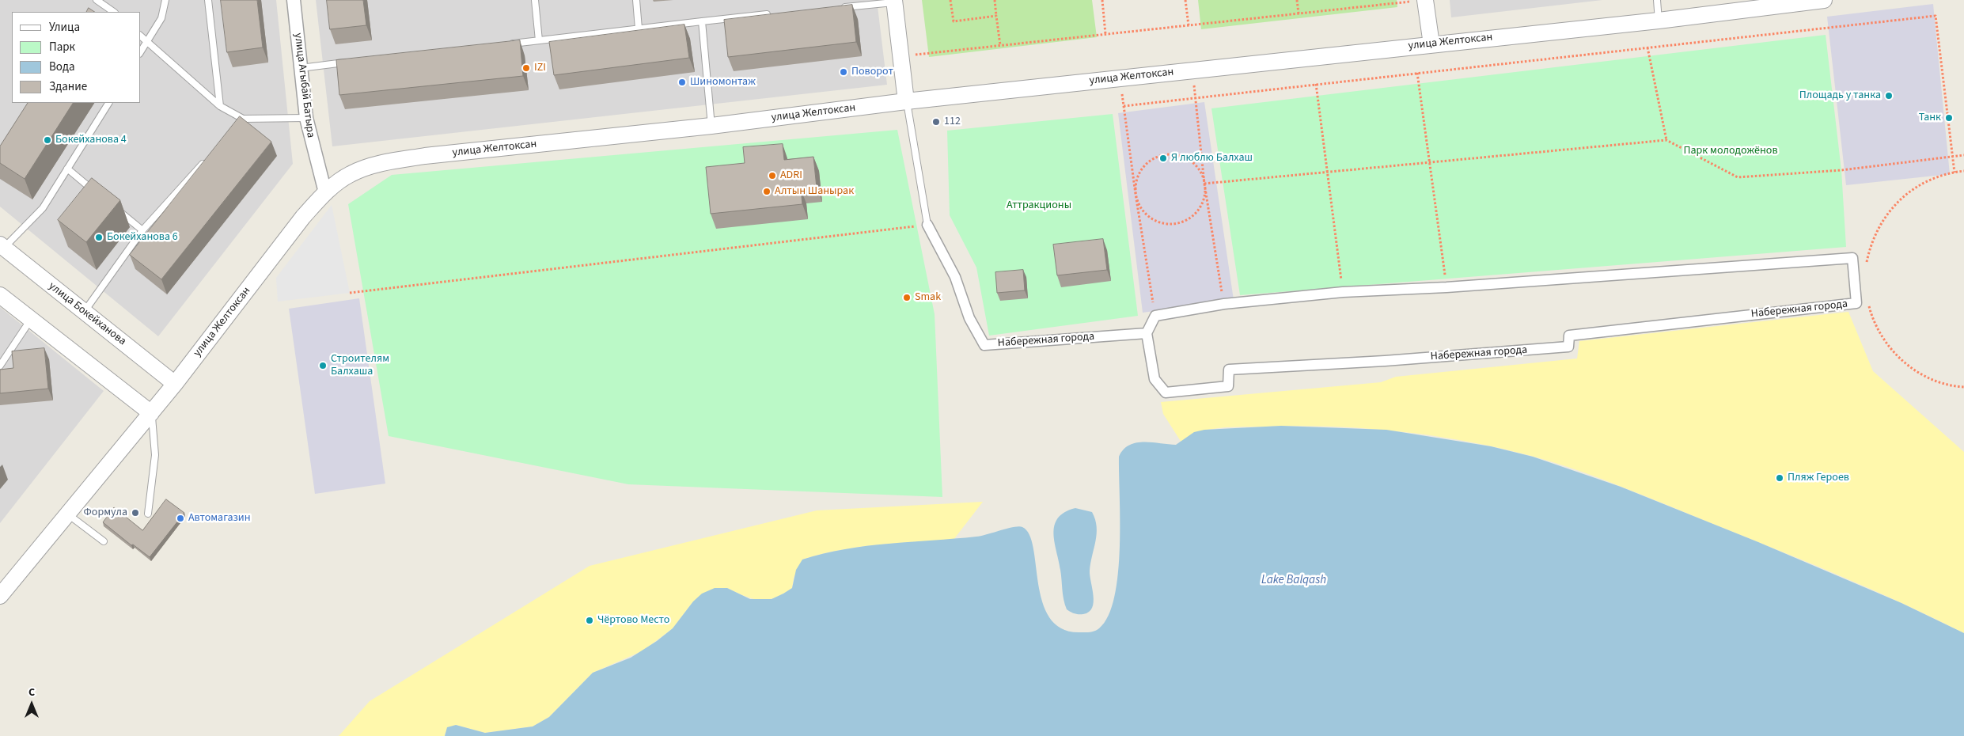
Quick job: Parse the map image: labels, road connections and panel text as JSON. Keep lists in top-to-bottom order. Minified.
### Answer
{"streets":{"street":["улица Желтоксан","улица Агыбай Батыра","Набережная города","улица Бокейханова"]},"crossings":[["улица Желтоксан","улица Агыбай Батыра"],["улица Желтоксан","улица Бокейханова"]],"water":["Lake Balqash"],"parks":["Парк молодожёнов","Аттракционы"],"places":["IZI","Поворот","Шиномонтаж","Площадь у танка","Танк","112","Бокейханова 4","Я люблю Балхаш","ADRI","Алтын Шанырак","Бокейханова 6","Smak","Строителям Балхаша","Пляж Героев","Формула","Автомагазин","Чёртово Место"],"legend":["Улица","Парк","Вода","Здание"],"north":"top"}
